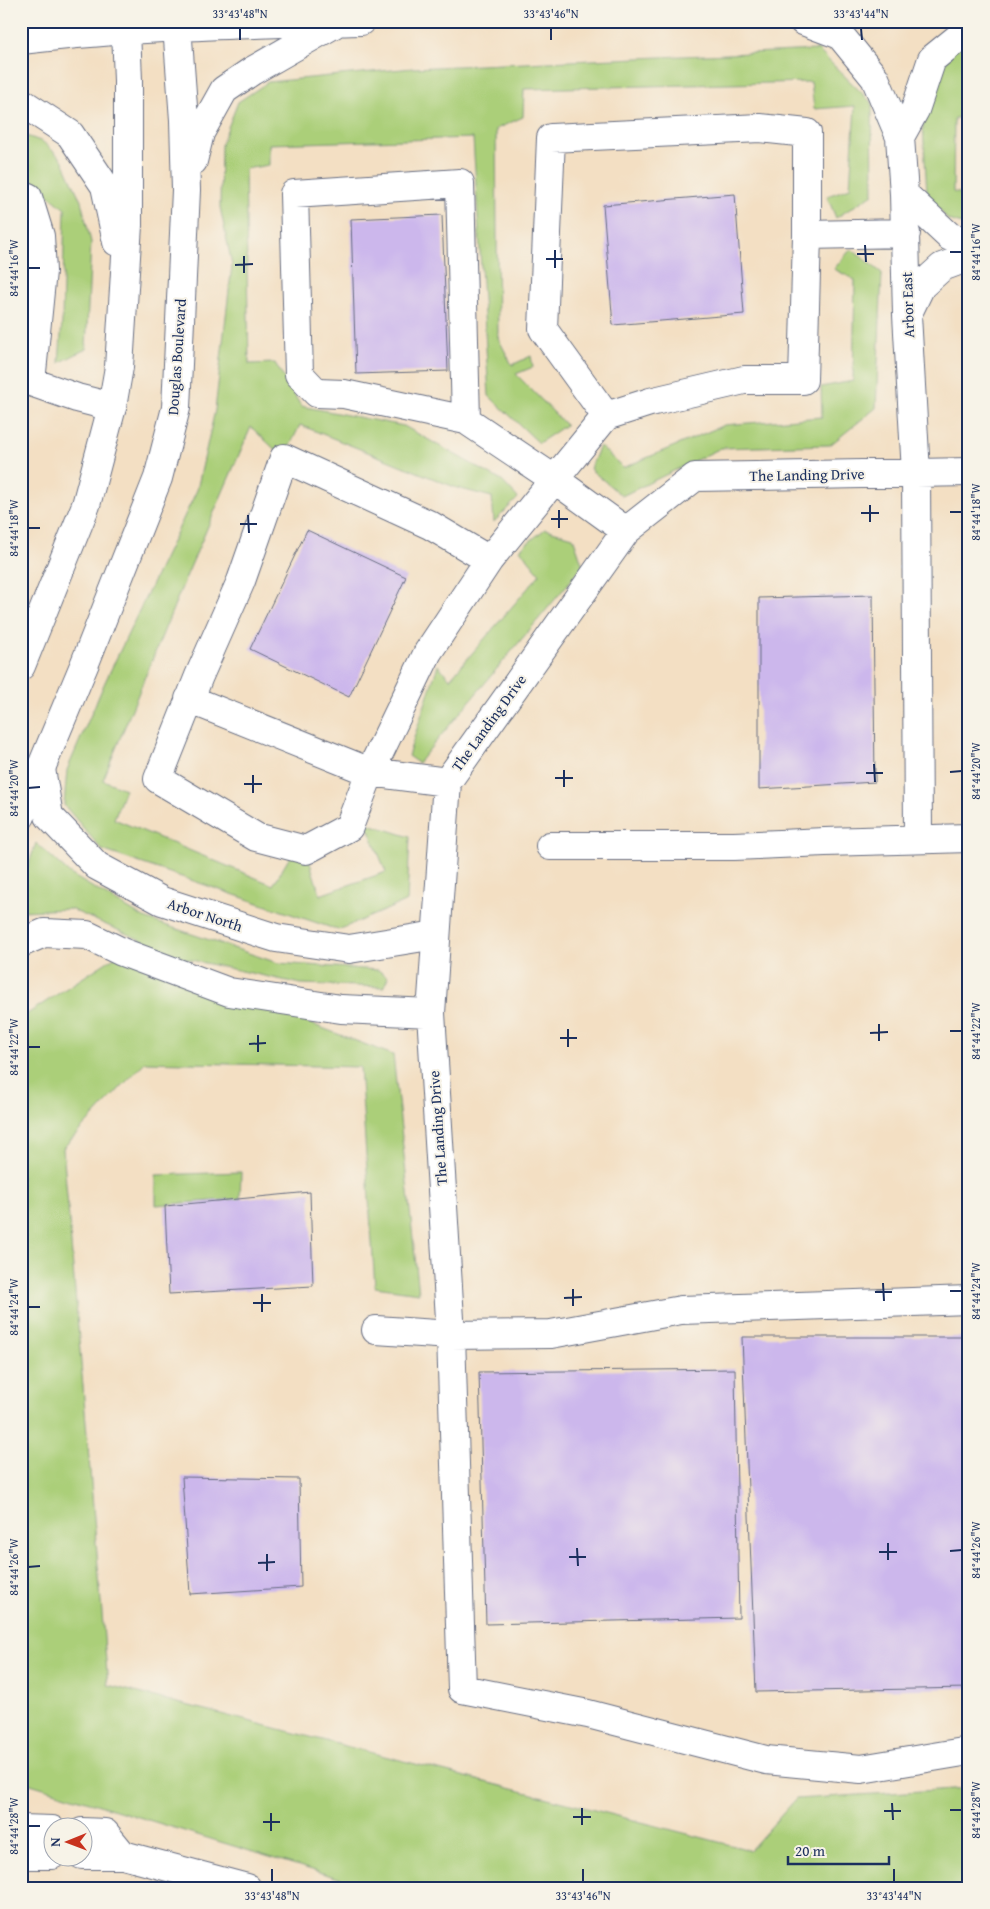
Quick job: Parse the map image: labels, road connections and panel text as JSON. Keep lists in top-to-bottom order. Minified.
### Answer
{"streets":{"street":["Arbor East","Douglas Boulevard","The Landing Drive","Arbor North"]},"crossings":[["Arbor East","The Landing Drive"],["Douglas Boulevard","Arbor North"],["The Landing Drive","Arbor North"]],"scale_bar":"20 m","north":"left","coordinates":["33°43'48\"N","33°43'46\"N","33°43'44\"N","84°44'16\"W","84°44'18\"W","84°44'20\"W","84°44'22\"W","84°44'24\"W","84°44'26\"W","84°44'28\"W"]}
